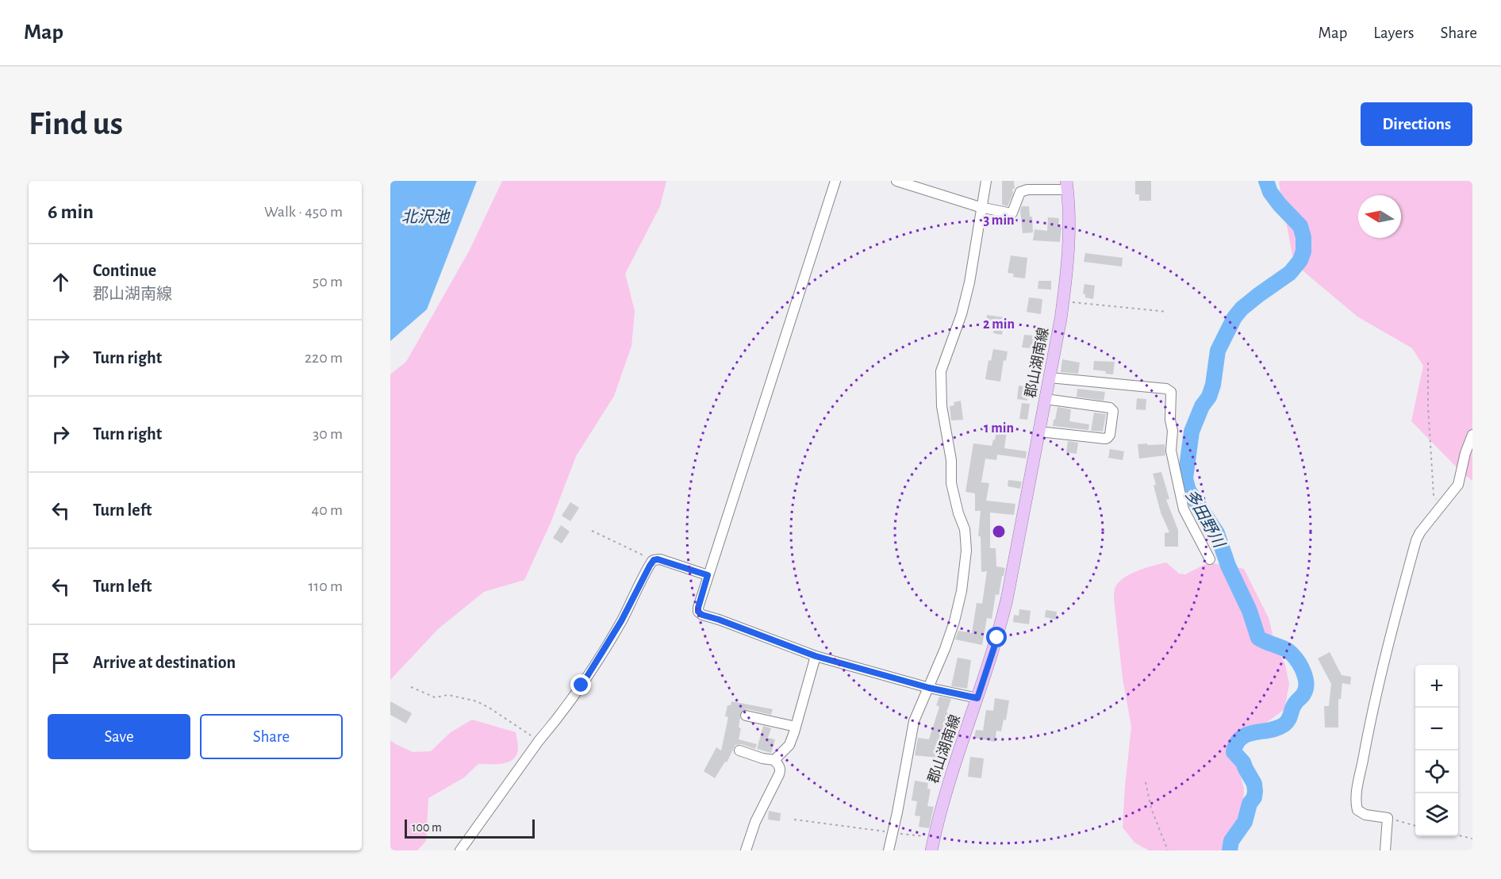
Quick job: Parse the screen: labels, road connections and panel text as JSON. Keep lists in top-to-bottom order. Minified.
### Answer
{"streets":{"main road":["郡山湖南線"]},"water":["北沢池","多田野川"],"scale_bar":"100 m","north":"left","page":{"header":"Map","nav":["Map","Layers","Share"],"buttons":["Directions",["Save","Share"]],"title":"Find us","heading":["6 min","Walk · 450 m"],"list":[["Continue","郡山湖南線","50 m"],["Turn right","220 m"],["Turn right","30 m"],["Turn left","40 m"],["Turn left","110 m"],"Arrive at destination"],"map_buttons":["+","−"],"scale":"100 m"},"rings":["3 min","2 min","1 min"]}
